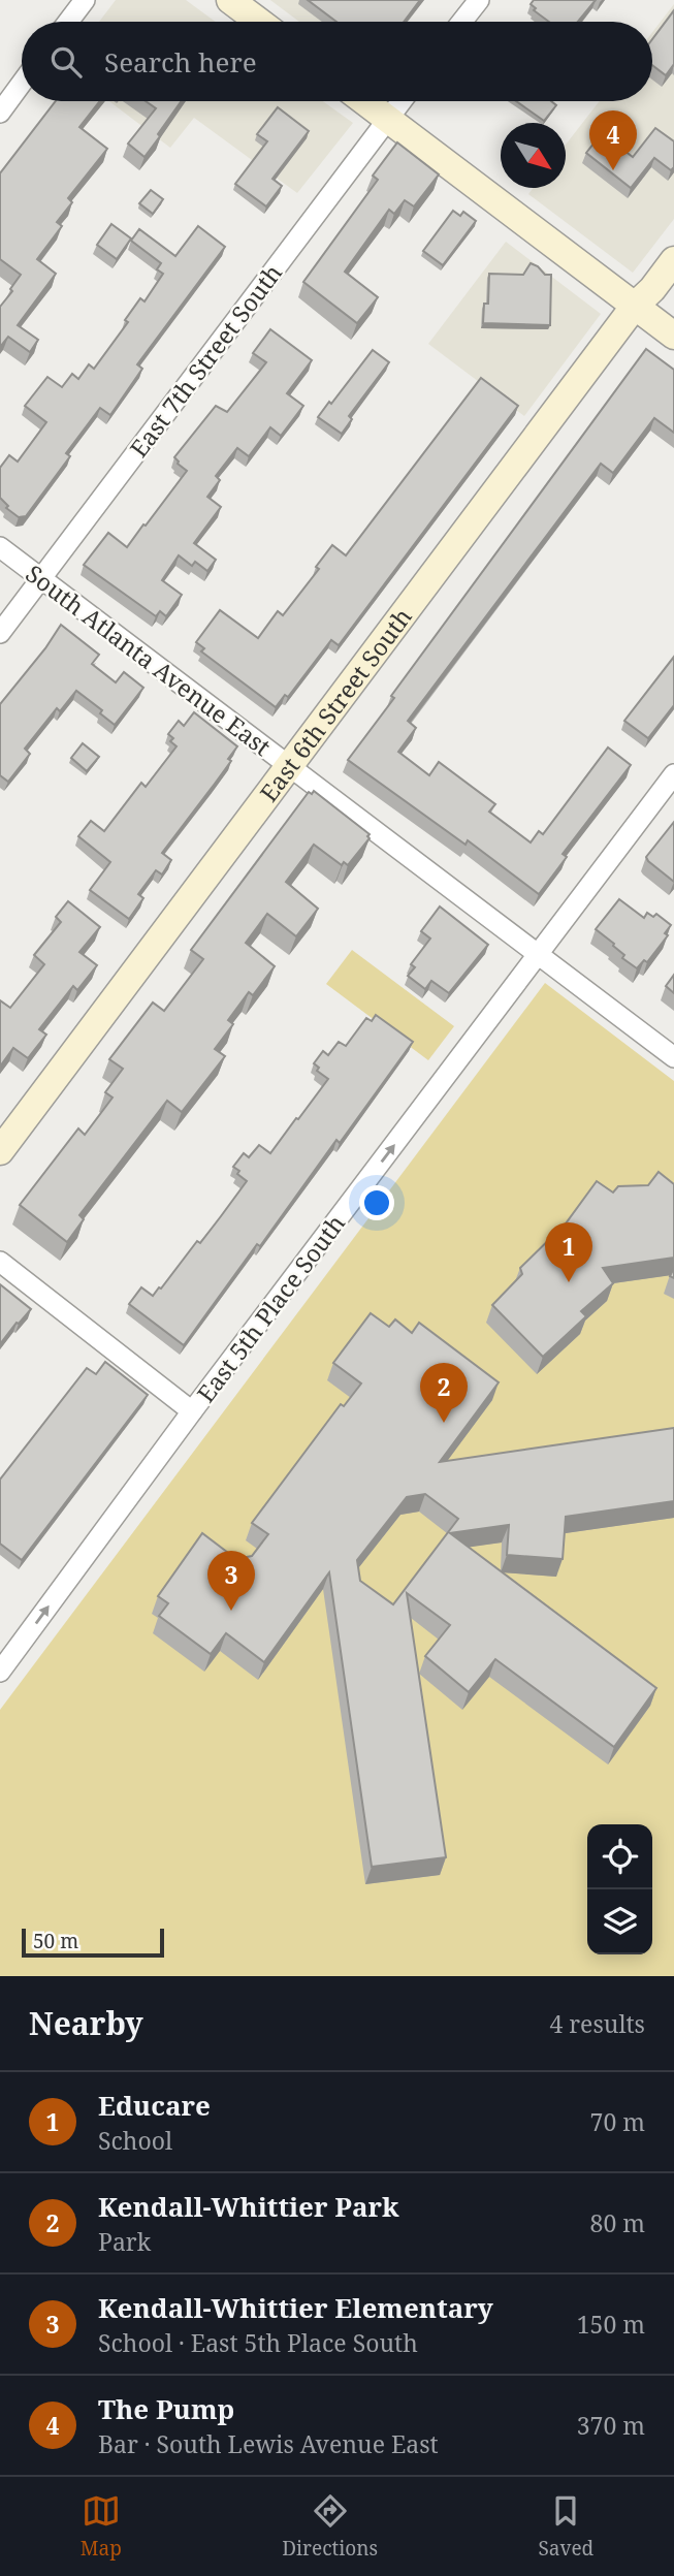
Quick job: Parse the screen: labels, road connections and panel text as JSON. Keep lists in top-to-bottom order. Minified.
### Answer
{"streets":{"street":["East 7th Street South","South Atlanta Avenue East","East 6th Street South","East 5th Place South"]},"crossings":[["East 7th Street South","South Atlanta Avenue East"],["South Atlanta Avenue East","East 6th Street South"],["South Atlanta Avenue East","East 5th Place South"]],"one_way":["East 5th Place South"],"scale_bar":"50 m","north":"bottom right","page":{"search":"Search here","pins":["4","1","2","3"],"scale":"50 m","heading":["Nearby","4 results"],"list":[{"mark":"1","name":"Educare","note":"School","value":"70 m"},{"mark":"2","name":"Kendall-Whittier Park","note":"Park","value":"80 m"},{"mark":"3","name":"Kendall-Whittier Elementary","note":"School · East 5th Place South","value":"150 m"},{"mark":"4","name":"The Pump","note":"Bar · South Lewis Avenue East","value":"370 m"}],"nav":["Map","Directions","Saved"]}}
